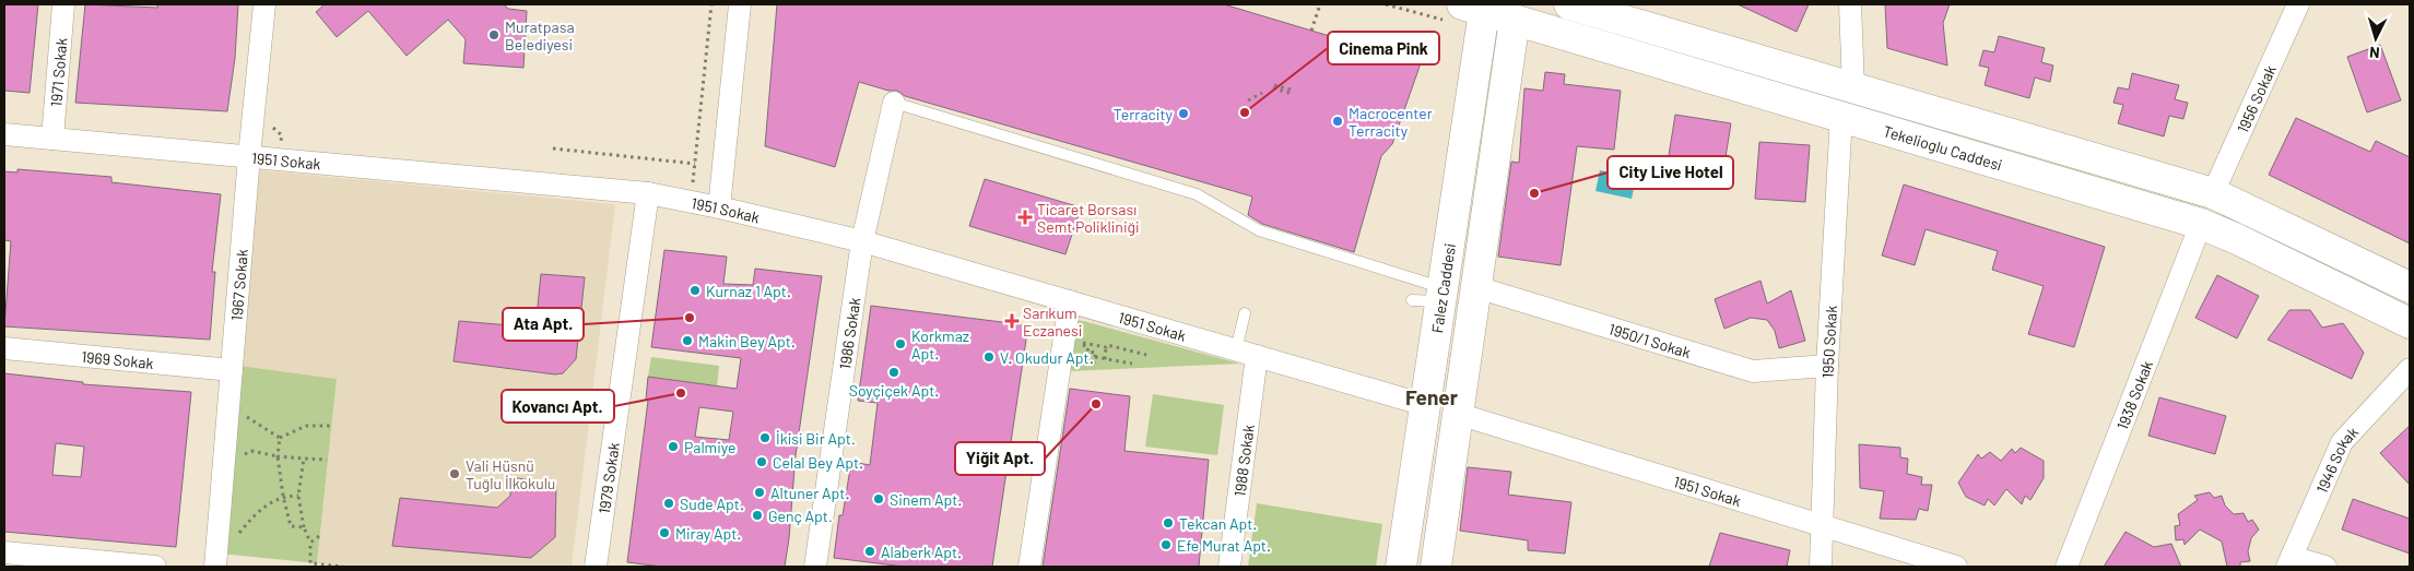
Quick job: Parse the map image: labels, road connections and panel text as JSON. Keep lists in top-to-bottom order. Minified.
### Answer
{"streets":{"main road":["Tekelioglu Caddesi","Falez Caddesi"],"street":["1971 Sokak","1956 Sokak","1951 Sokak","1967 Sokak","1986 Sokak","1950/1 Sokak","1950 Sokak","1969 Sokak","1938 Sokak","1988 Sokak","1946 Sokak","1979 Sokak"]},"crossings":[["1971 Sokak","1951 Sokak"],["1956 Sokak","Tekelioglu Caddesi"],["Tekelioglu Caddesi","Falez Caddesi"],["Tekelioglu Caddesi","1950 Sokak"],["Tekelioglu Caddesi","1938 Sokak"],["1951 Sokak","1967 Sokak"],["1951 Sokak","Falez Caddesi"],["1951 Sokak","1986 Sokak"],["1951 Sokak","1950 Sokak"],["1951 Sokak","1988 Sokak"],["1951 Sokak","1979 Sokak"],["1967 Sokak","1969 Sokak"],["1950/1 Sokak","1950 Sokak"]],"districts":["Fener"],"places":{"other":["Muratpasa Belediyesi","Cinema Pink","Terracity","Macrocenter Terracity","City Live Hotel","Kurnaz 1 Apt.","Ata Apt.","Makin Bey Apt.","Korkmaz Apt.","V. Okudur Apt.","Soyçiçek Apt.","Kovancı Apt.","Yiğit Apt.","İkisi Bir Apt.","Palmiye","Celal Bey Apt.","Vali Hüsnü Tuğlu İlkokulu","Altuner Apt.","Sinem Apt.","Sude Apt.","Genç Apt.","Tekcan Apt.","Miray Apt.","Efe Murat Apt.","Alaberk Apt."],"health":["Ticaret Borsası Semt Polikliniği","Sarıkum Eczanesi"]},"north":"bottom"}
